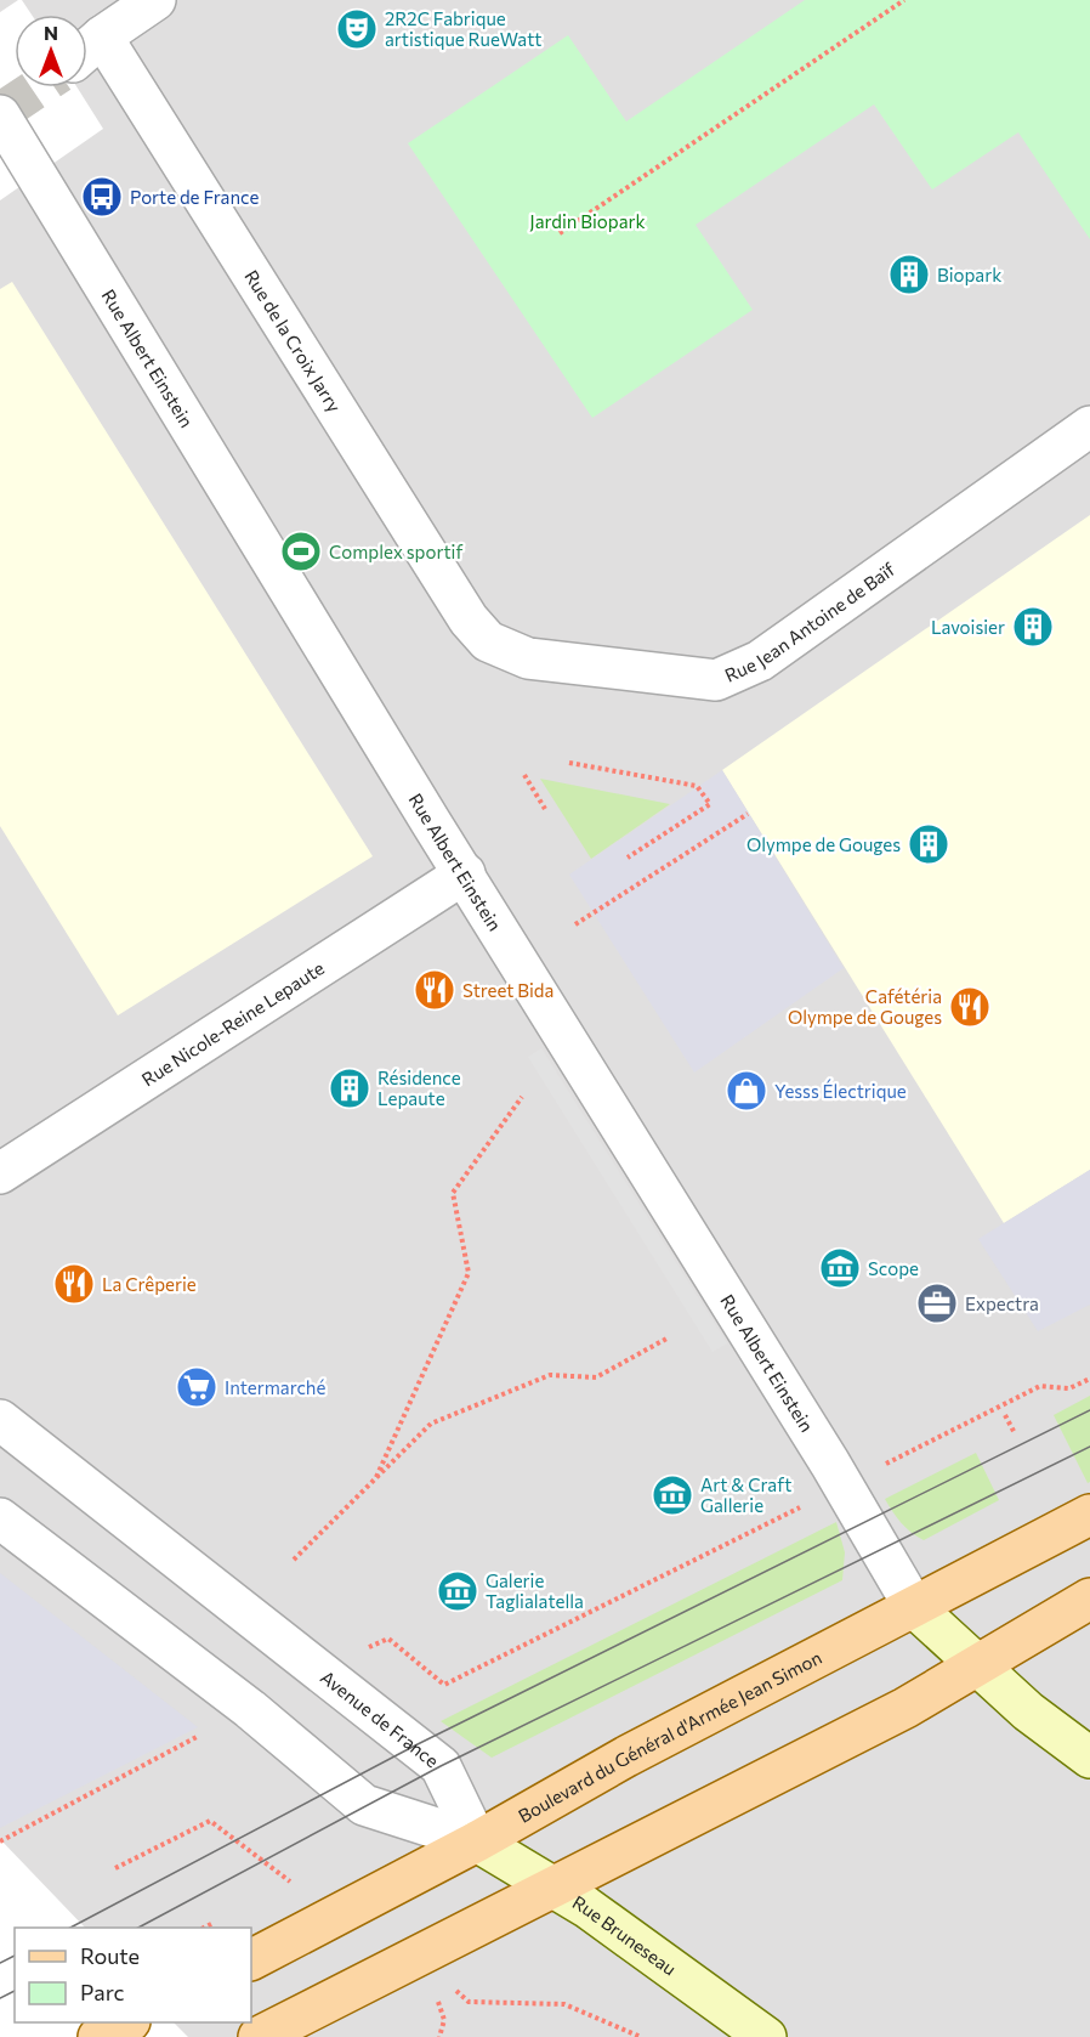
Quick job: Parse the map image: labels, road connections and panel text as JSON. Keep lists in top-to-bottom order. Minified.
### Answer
{"streets":{"main road":["Boulevard du Général d'Armée Jean Simon","Rue Bruneseau"],"street":["Rue de la Croix Jarry","Rue Albert Einstein","Rue Jean Antoine de Baïf","Rue Nicole-Reine Lepaute","Avenue de France"]},"crossings":[["Rue de la Croix Jarry","Rue Jean Antoine de Baïf"],["Rue Albert Einstein","Rue Nicole-Reine Lepaute"],["Rue Albert Einstein","Boulevard du Général d'Armée Jean Simon"],["Avenue de France","Boulevard du Général d'Armée Jean Simon"],["Avenue de France","Rue Bruneseau"],["Boulevard du Général d'Armée Jean Simon","Rue Bruneseau"]],"parks":["Jardin Biopark"],"places":{"theatre":["2R2C Fabrique artistique RueWatt"],"bus stop":["Porte de France"],"building":["Biopark","Lavoisier","Olympe de Gouges","Résidence Lepaute"],"sports":["Complex sportif"],"restaurant":["Street Bida","Cafétéria Olympe de Gouges","La Crêperie"],"shop":["Yesss Électrique"],"museum":["Scope","Art & Craft Gallerie","Galerie Taglialatella"],"office":["Expectra"],"supermarket":["Intermarché"]},"legend":["Route","Parc"],"north":"top"}
